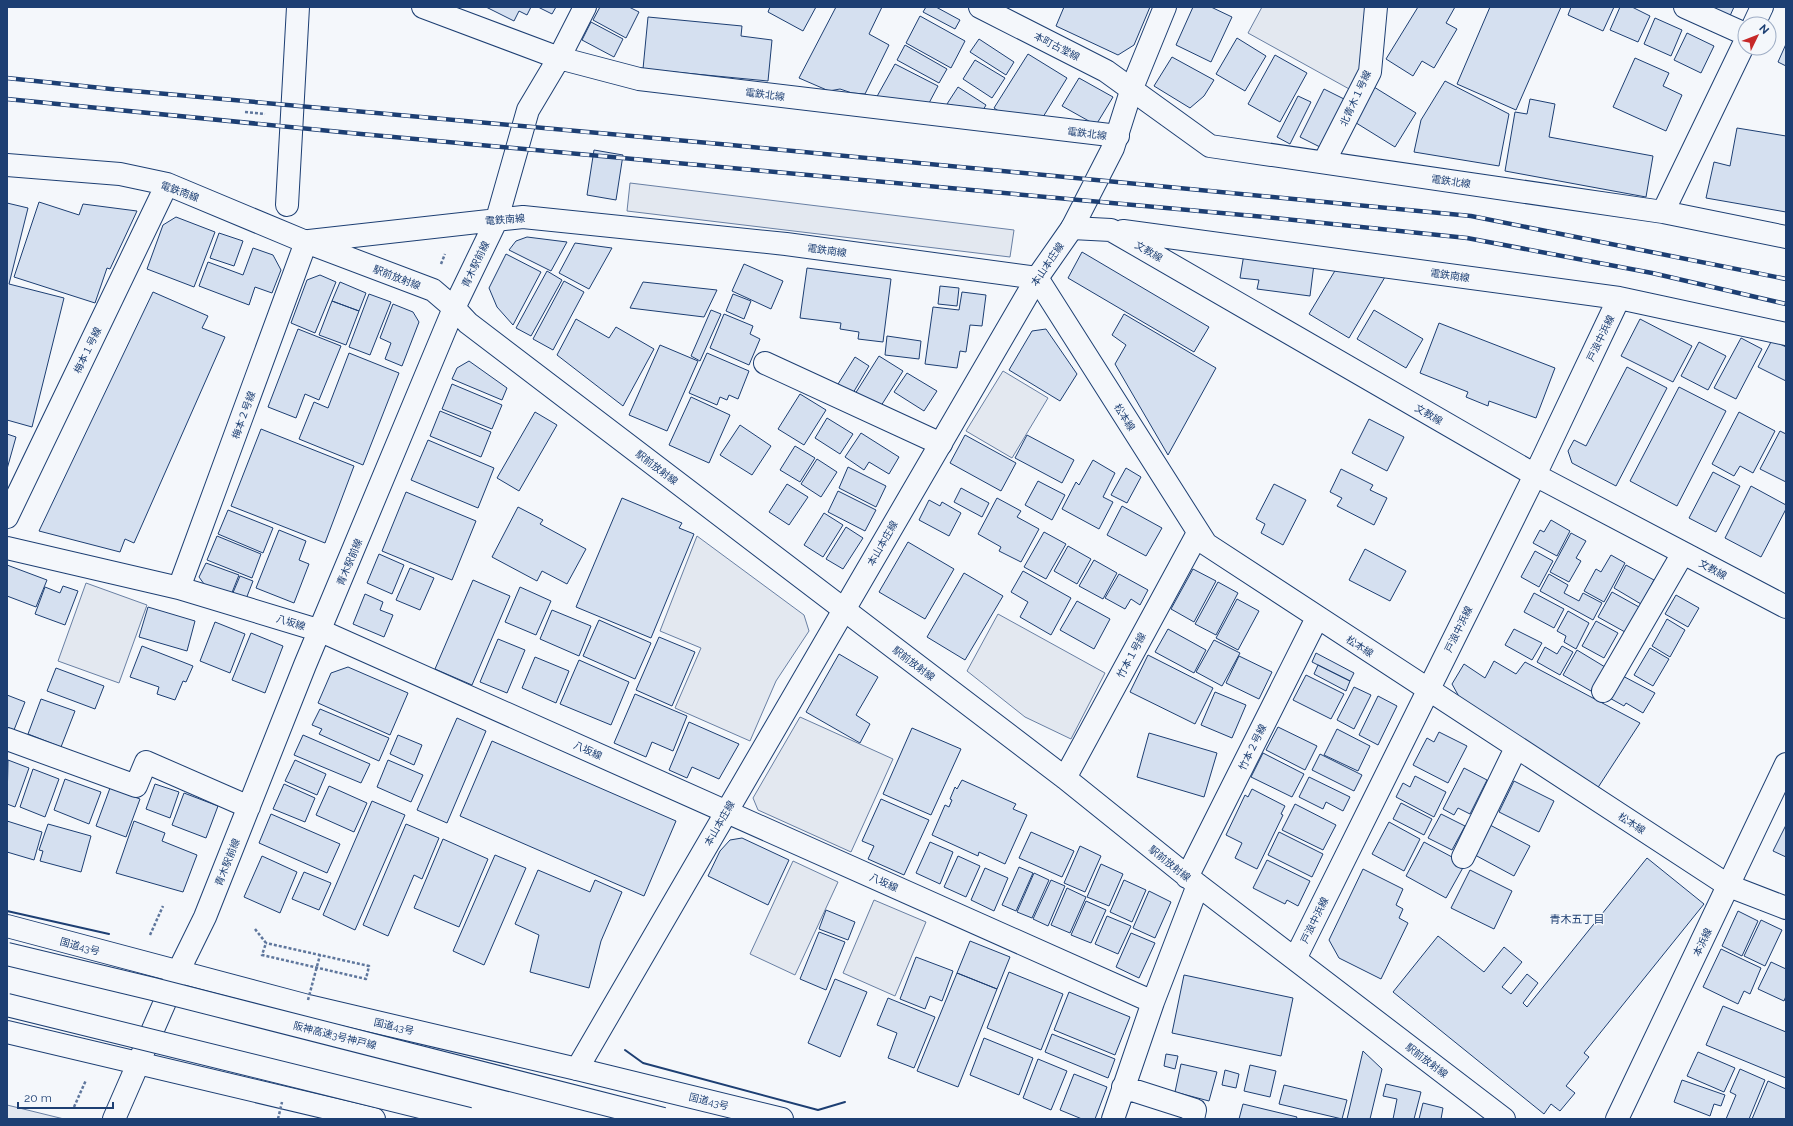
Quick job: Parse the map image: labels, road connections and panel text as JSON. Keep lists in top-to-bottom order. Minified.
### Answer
{"streets":{"main road":["本町古堂線","電鉄北線","北青木１号線","電鉄南線","文教線","青木駅前線","本山本庄線","駅前放射線","戸浪中浜線","梅本１号線","梅本２号線","松本線","八坂線","竹本１号線","竹本２号線","本浜線","国道43号","阪神高速3号神戸線"]},"crossings":[["本町古堂線","電鉄北線"],["本町古堂線","本山本庄線"],["電鉄北線","北青木１号線"],["電鉄北線","青木駅前線"],["電鉄北線","本山本庄線"],["電鉄南線","文教線"],["電鉄南線","青木駅前線"],["電鉄南線","本山本庄線"],["電鉄南線","駅前放射線"],["電鉄南線","戸浪中浜線"],["電鉄南線","梅本１号線"],["電鉄南線","梅本２号線"],["電鉄南線","松本線"],["文教線","本山本庄線"],["文教線","戸浪中浜線"],["青木駅前線","駅前放射線"],["青木駅前線","八坂線"],["青木駅前線","国道43号"],["本山本庄線","駅前放射線"],["本山本庄線","松本線"],["本山本庄線","八坂線"],["本山本庄線","国道43号"],["駅前放射線","戸浪中浜線"],["駅前放射線","梅本２号線"],["駅前放射線","竹本１号線"],["駅前放射線","竹本２号線"],["戸浪中浜線","松本線"],["梅本２号線","八坂線"],["松本線","竹本１号線"],["松本線","竹本２号線"],["松本線","本浜線"]],"districts":["青木五丁目"],"scale_bar":"20 m","north":"top right"}
